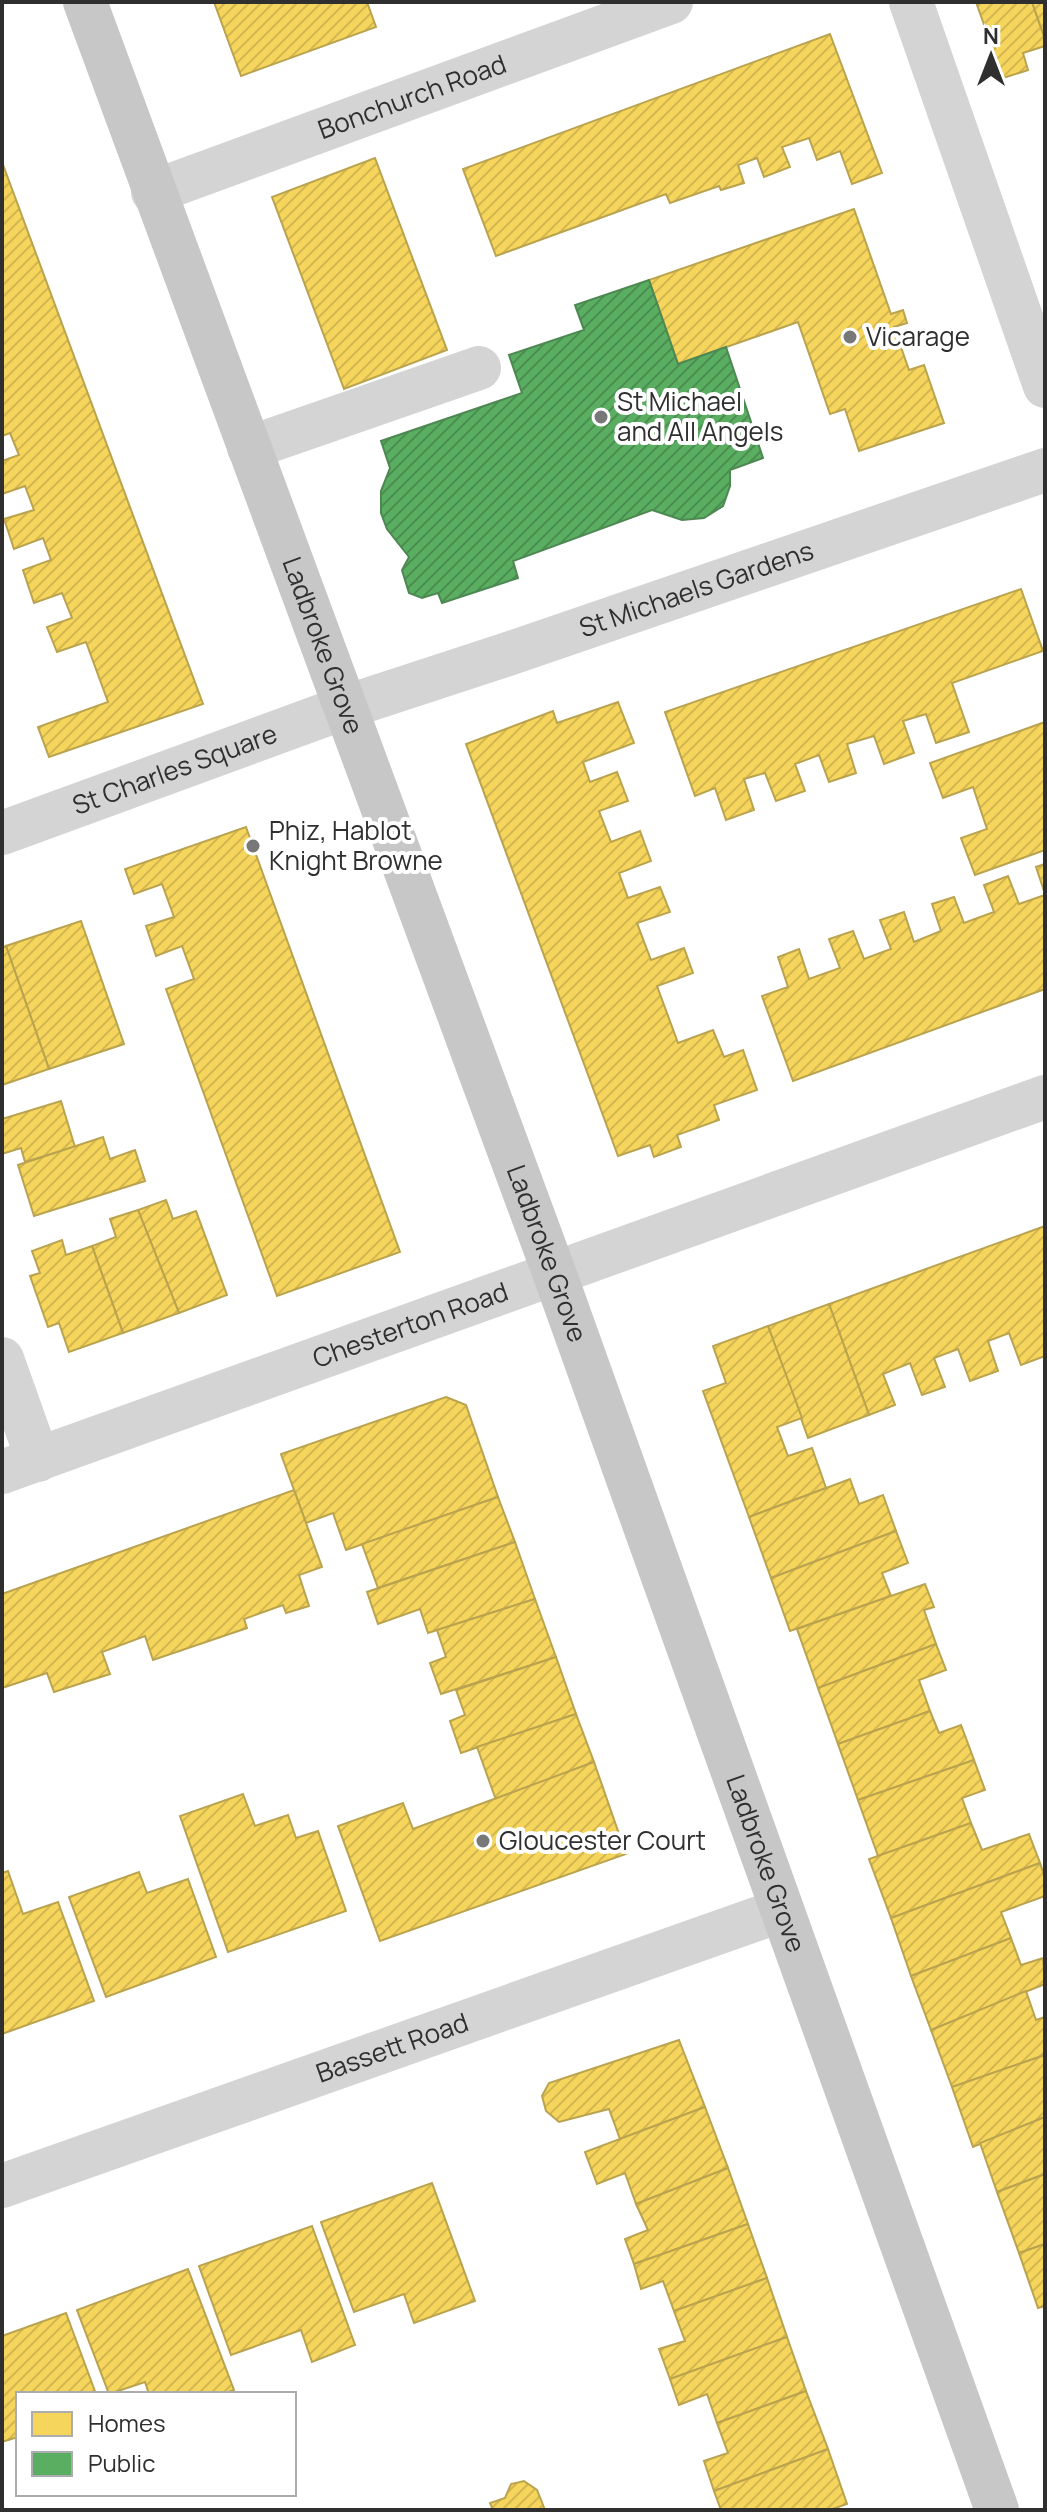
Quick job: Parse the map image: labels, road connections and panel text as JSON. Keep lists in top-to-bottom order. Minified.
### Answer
{"streets":{"main road":["Ladbroke Grove"],"street":["Bonchurch Road","St Michaels Gardens","St Charles Square","Chesterton Road","Bassett Road"]},"crossings":[["Bonchurch Road","Ladbroke Grove"],["St Michaels Gardens","Ladbroke Grove"],["St Michaels Gardens","St Charles Square"],["Ladbroke Grove","St Charles Square"],["Ladbroke Grove","Chesterton Road"],["Ladbroke Grove","Bassett Road"]],"places":["Vicarage","St Michael and All Angels","Phiz, Hablot Knight Browne","Gloucester Court"],"legend":["Homes","Public"],"north":"top"}
